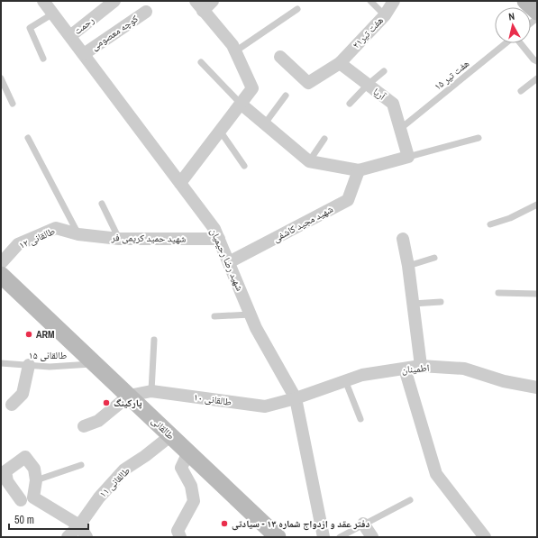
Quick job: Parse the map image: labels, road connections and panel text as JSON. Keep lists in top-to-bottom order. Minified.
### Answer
{"streets":{"main road":["طالقانی"],"street":["رحمت","کوچه معصومی","هفت تیر۲۱","آریا","شهید مجید کاشفی","طالقانی ۱۲","شهید حمید کریمی فر","شهید رضا رحیمیان","اطمینان","طالقانی ۱۰","طالقانی ۱۱"],"lane":["هفت تیر ۱۵","طالقانی ۱۵"]},"crossings":[["رحمت","شهید رضا رحیمیان"],["کوچه معصومی","شهید رضا رحیمیان"],["هفت تیر۲۱","آریا"],["هفت تیر ۱۵","آریا"],["شهید مجید کاشفی","شهید رضا رحیمیان"],["طالقانی ۱۲","شهید حمید کریمی فر"],["شهید حمید کریمی فر","شهید رضا رحیمیان"],["شهید رضا رحیمیان","اطمینان"],["شهید رضا رحیمیان","طالقانی ۱۰"],["طالقانی ۱۵","طالقانی"],["اطمینان","طالقانی ۱۰"],["طالقانی ۱۰","طالقانی"],["طالقانی","طالقانی ۱۱"]],"places":["ARM","پارکینگ","دفتر عقد و ازدواج شماره ۱۳ - سیادتی"],"scale_bar":"50 m","north":"top"}
